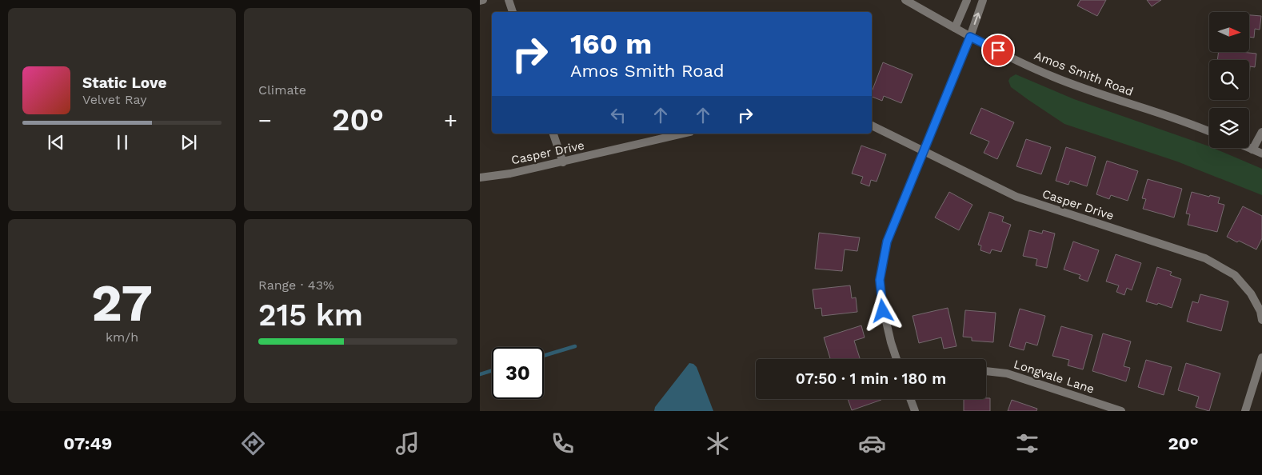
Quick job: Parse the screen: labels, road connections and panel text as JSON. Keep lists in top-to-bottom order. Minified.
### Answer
{"streets":{"street":["Amos Smith Road","Casper Drive","Longvale Lane"]},"north":"right","page":{"tile":["Climate",["27","km/h"],["Range · 43%","215 km"]],"turn":["160 m","Amos Smith Road"],"song":["Static Love","Velvet Ray"],"heat":["−","20°","+"],"limit":"30","trip":"07:50 · 1 min · 180 m","tabs":["07:49","20°"]}}
